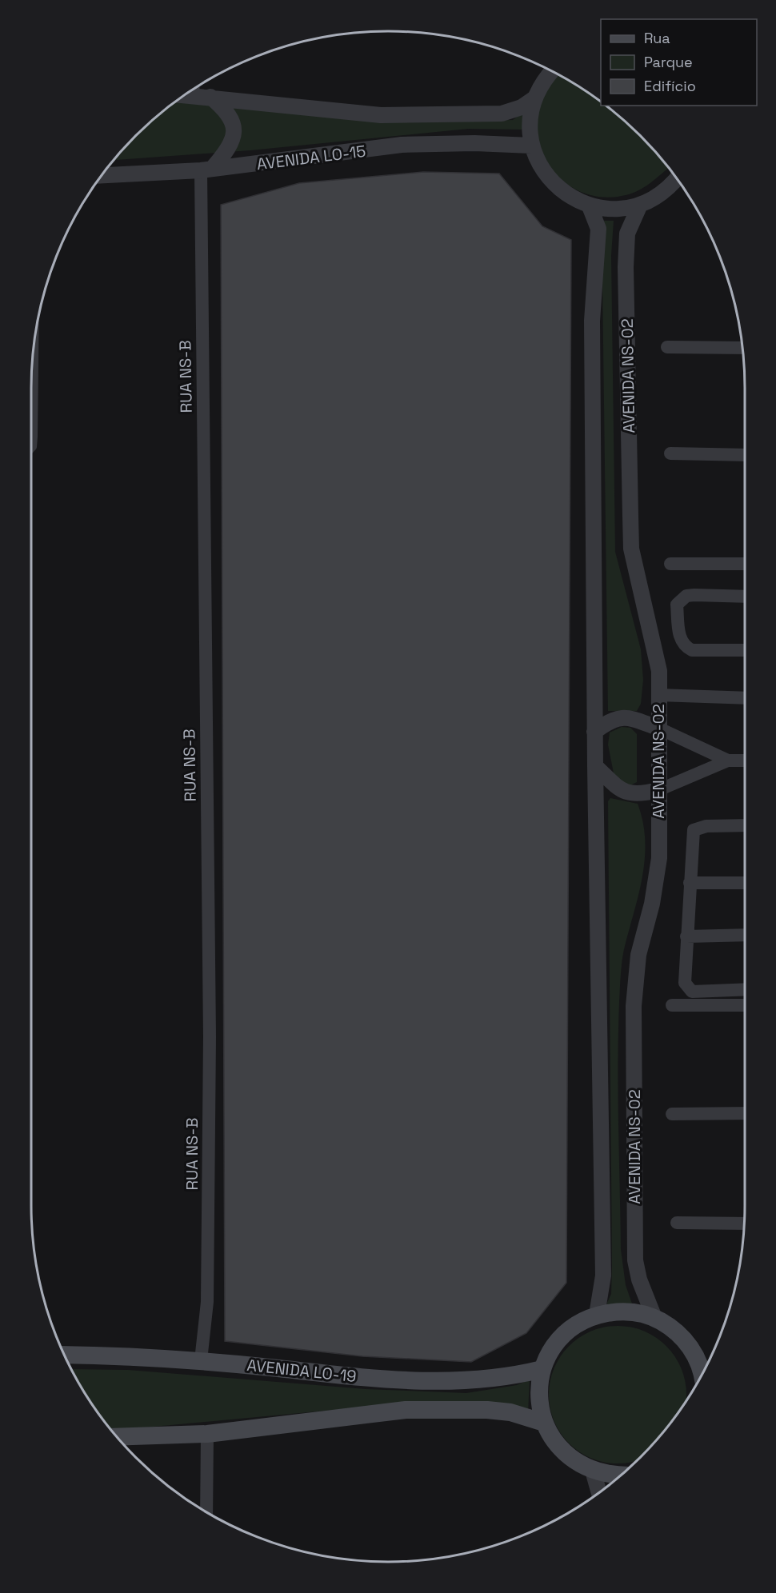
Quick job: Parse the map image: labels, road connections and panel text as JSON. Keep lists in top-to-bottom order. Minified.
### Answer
{"streets":{"main road":["AVENIDA LO-19"],"street":["AVENIDA LO-15","AVENIDA NS-02","RUA NS-B"]},"crossings":[["AVENIDA LO-15","RUA NS-B"],["RUA NS-B","AVENIDA LO-19"]],"legend":["Rua","Parque","Edifício"]}
